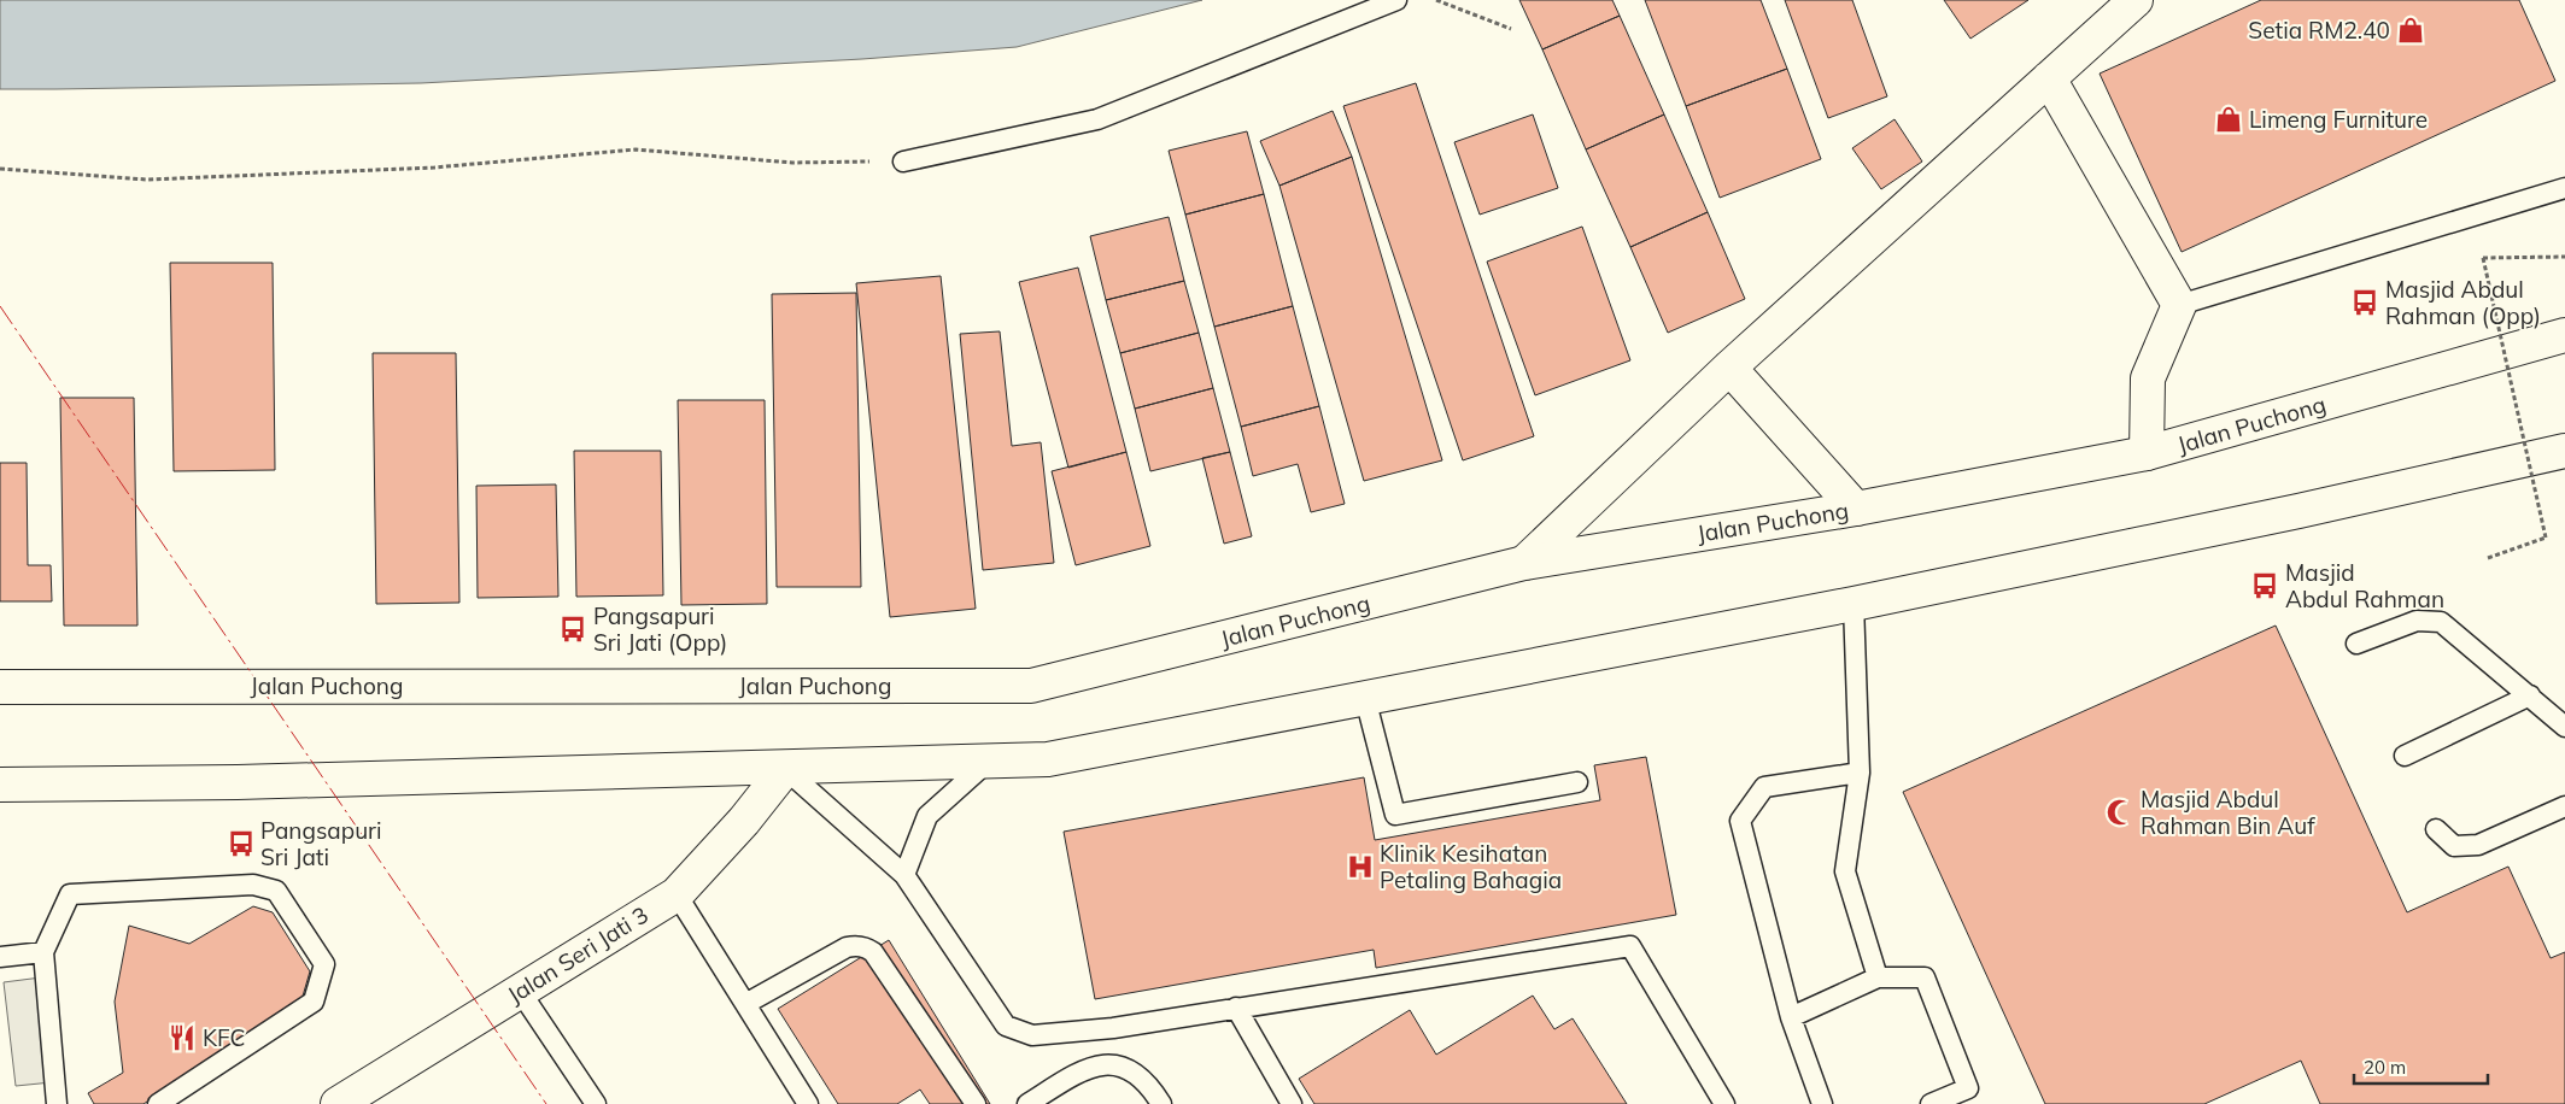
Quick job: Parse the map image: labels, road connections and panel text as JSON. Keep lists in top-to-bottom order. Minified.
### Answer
{"streets":{"main road":["Jalan Puchong","Jalan Seri Jati 3"]},"places":{"shop":["Setia RM2.40","Limeng Furniture"],"bus stop":["Masjid Abdul Rahman (Opp)","Masjid Abdul Rahman","Pangsapuri Sri Jati (Opp)","Pangsapuri Sri Jati"],"mosque":["Masjid Abdul Rahman Bin Auf"],"hospital":["Klinik Kesihatan Petaling Bahagia"],"restaurant":["KFC"]},"scale_bar":"20 m"}
